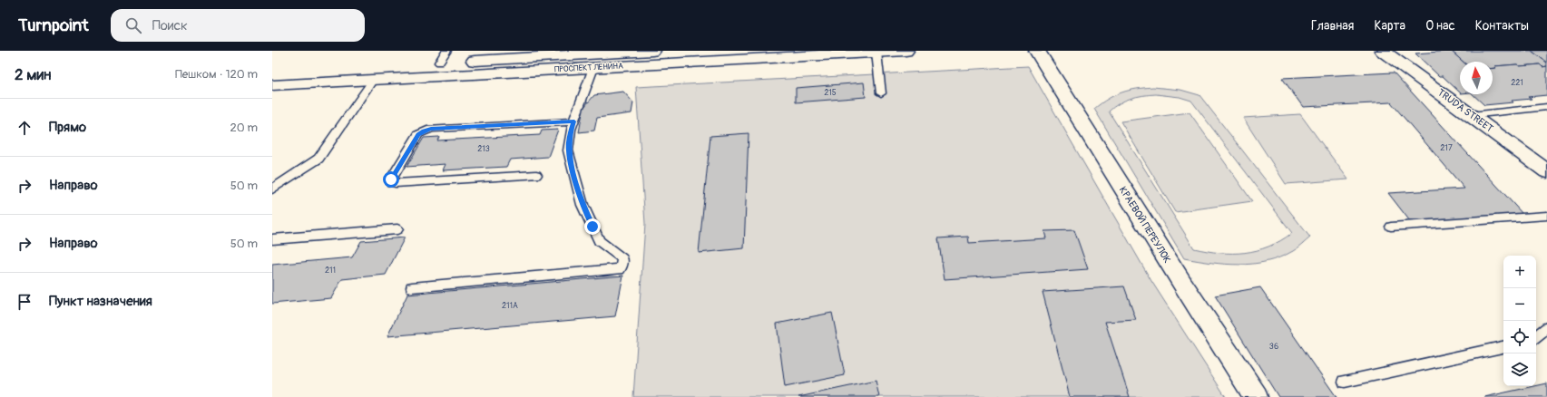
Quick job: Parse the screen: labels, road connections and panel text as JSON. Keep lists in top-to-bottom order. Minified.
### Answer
{"streets":{"main road":["ПРОСПЕКТ ЛЕНИНА","TRUDA STREET","КРАЕВОЙ ПЕРЕУЛОК"]},"house_numbers":["221","215","217","213","211","211А","36"],"north":"top","page":{"header":"Turnpoint","search":"Поиск","nav":["Главная","Карта","О нас","Контакты"],"heading":["2 мин","Пешком · 120 m"],"list":[["Прямо","20 m"],["Направо","50 m"],["Направо","50 m"],"Пункт назначения"],"map_buttons":["+","−"]}}
